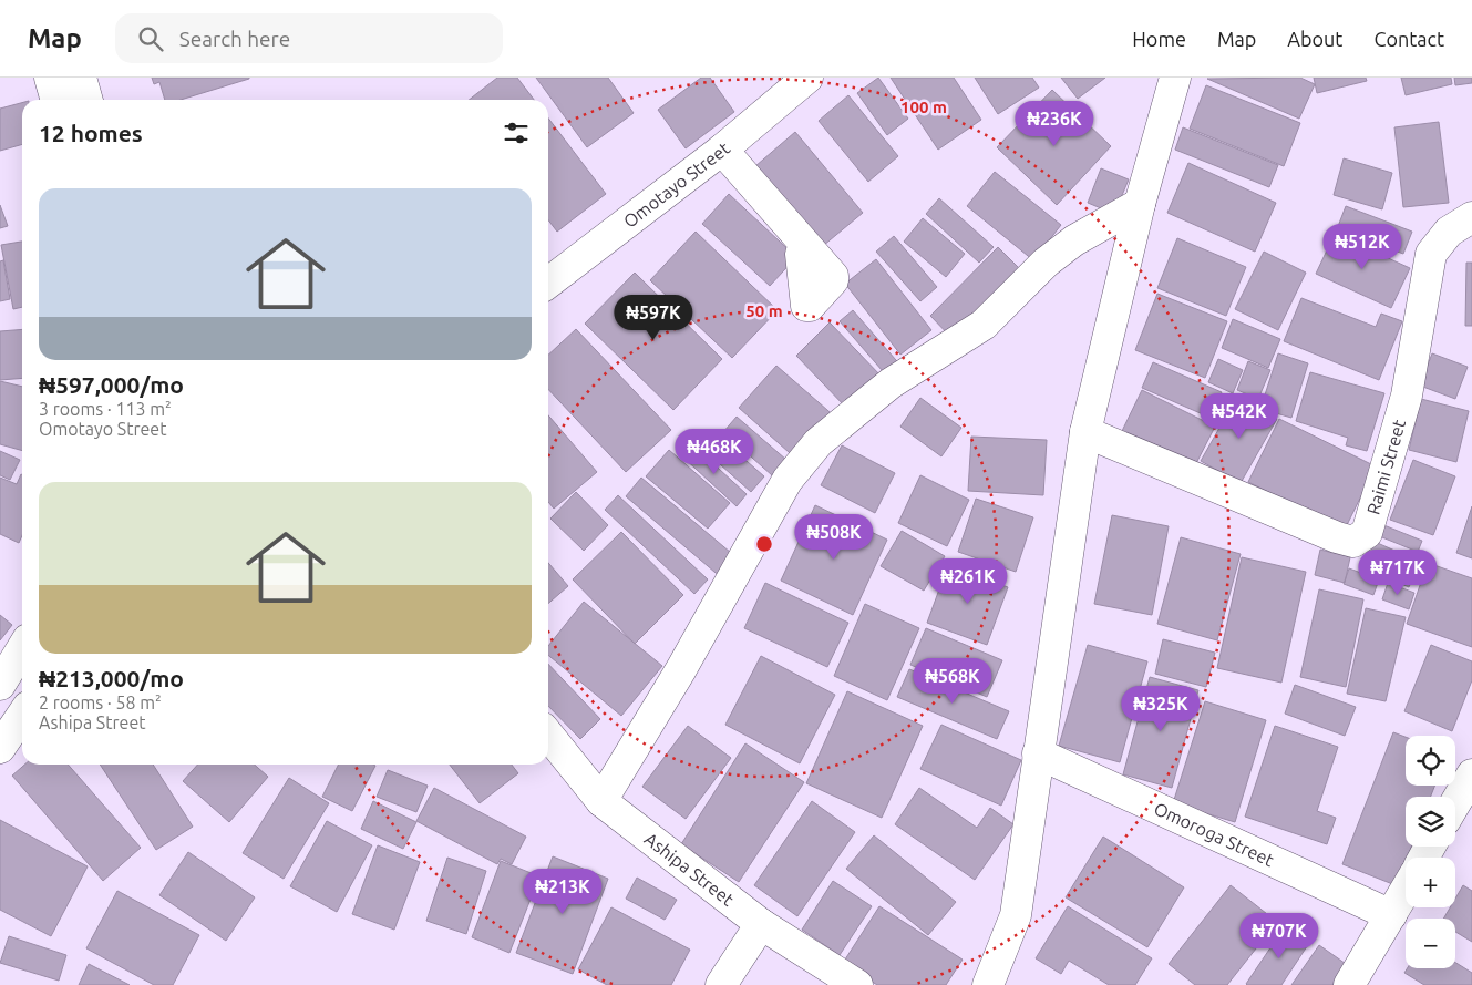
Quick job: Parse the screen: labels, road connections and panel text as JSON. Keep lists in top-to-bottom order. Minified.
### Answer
{"streets":{"street":["Omotayo Street","Raimi Street","Omoroga Street","Ashipa Street"]},"page":{"header":"Map","search":"Search here","nav":["Home","Map","About","Contact"],"heading":"12 homes","price":["₦236K","₦512K","₦597K","₦542K","₦468K","₦508K","₦717K","₦261K","₦568K","₦325K","₦213K","₦707K"],"list":[{"name":"₦597,000/mo","note":"3 rooms · 113 m² · Omotayo Street"},{"name":"₦213,000/mo","note":"2 rooms · 58 m² · Ashipa Street"}],"map_buttons":["+","−"]},"rings":["100 m","50 m"]}
